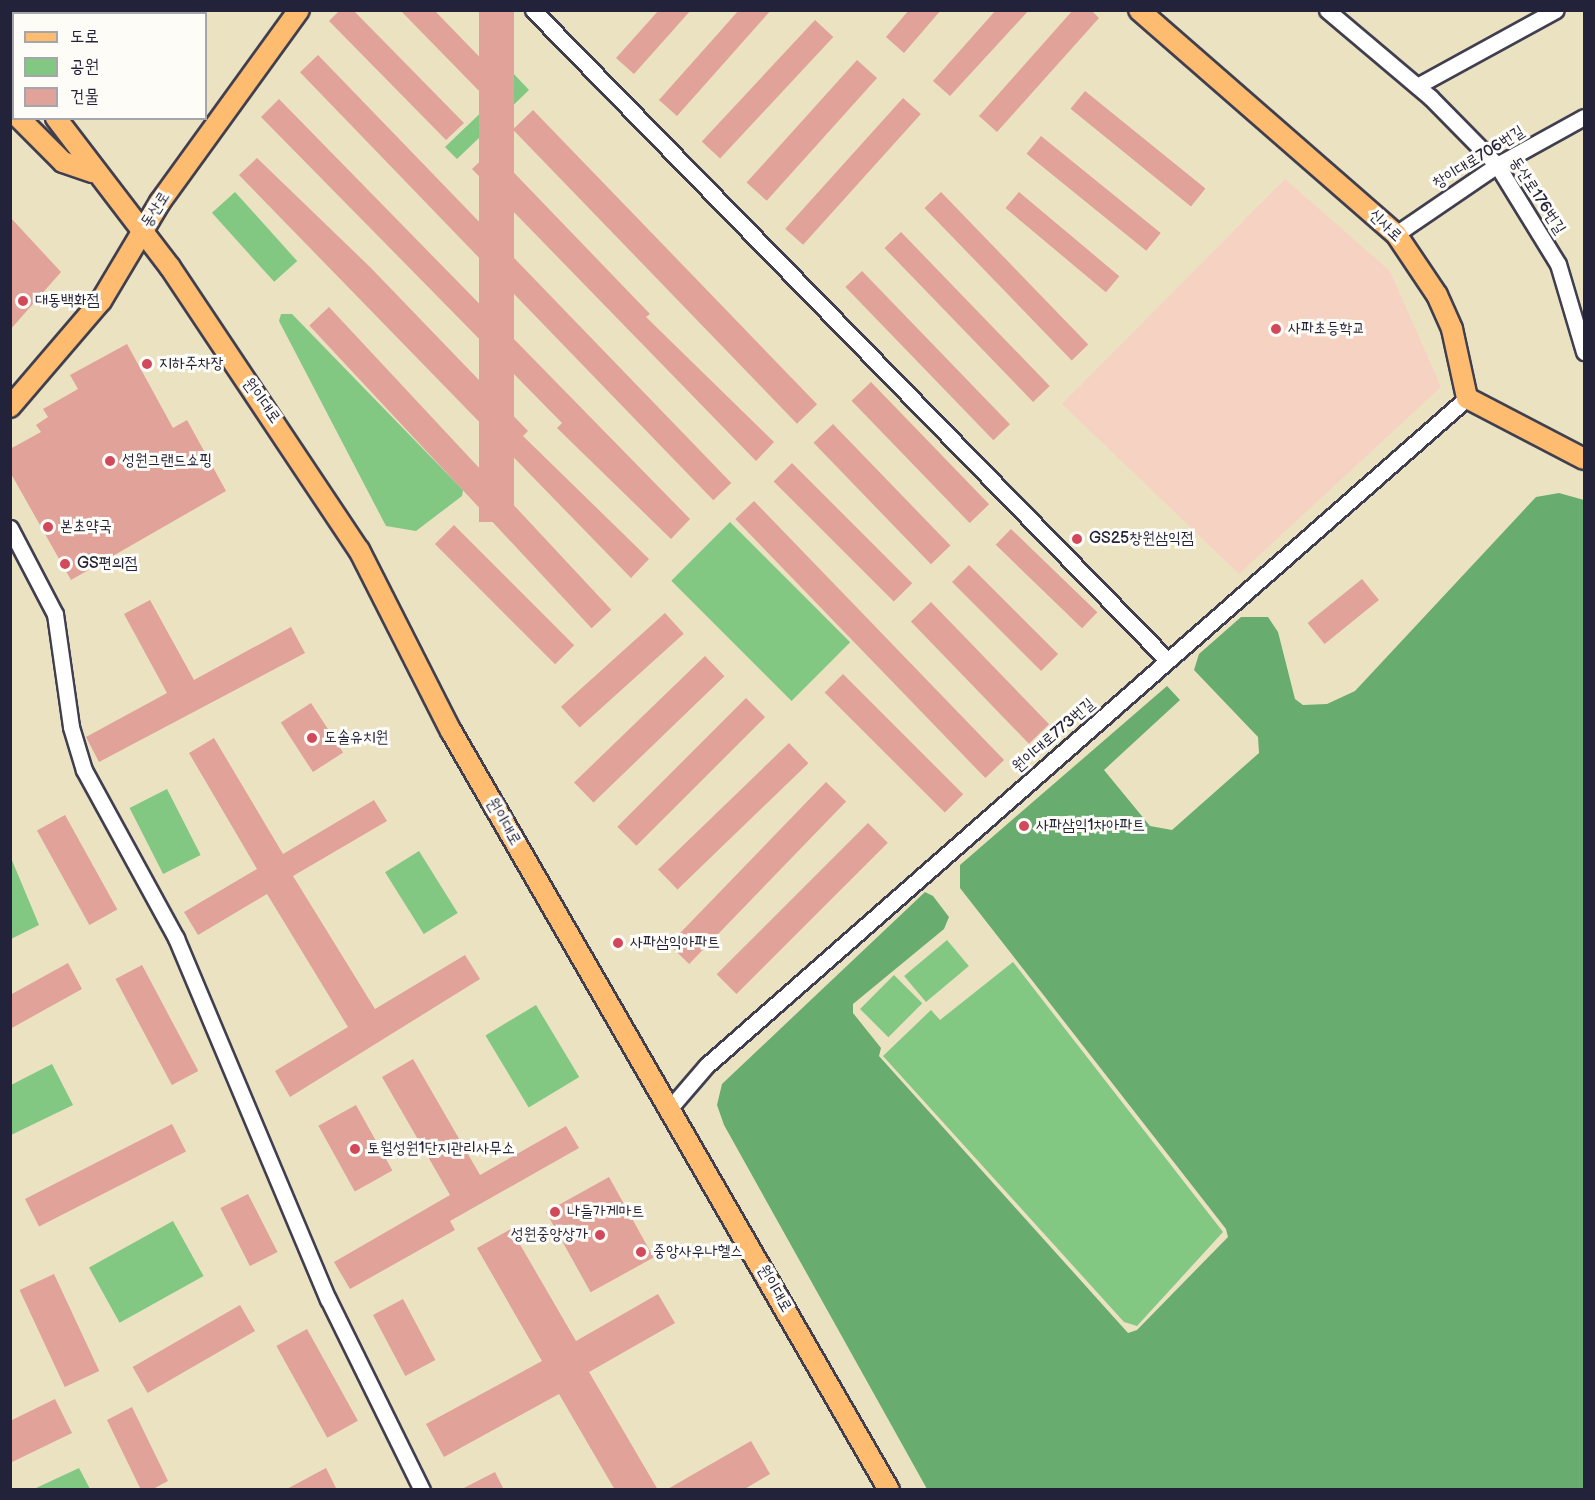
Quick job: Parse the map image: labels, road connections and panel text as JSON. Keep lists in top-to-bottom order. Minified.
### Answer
{"streets":{"main road":["동산로","신사로","원이대로"],"street":["창이대로706번길","동산로176번길","원이대로773번길"]},"crossings":[["창이대로706번길","동산로176번길"],["창이대로706번길","신사로"],["동산로","원이대로"],["신사로","원이대로773번길"],["원이대로","원이대로773번길"]],"places":["대동백화점","사파초등학교","지하주차장","성원그랜드쇼핑","본초약국","GS25창원삼익점","GS편의점","도솔유치원","사파삼익1차아파트","사파삼익아파트","토월성원1단지관리사무소","나들가게마트","성원중앙상가","중앙사우나헬스"],"legend":["도로","공원","건물"]}
